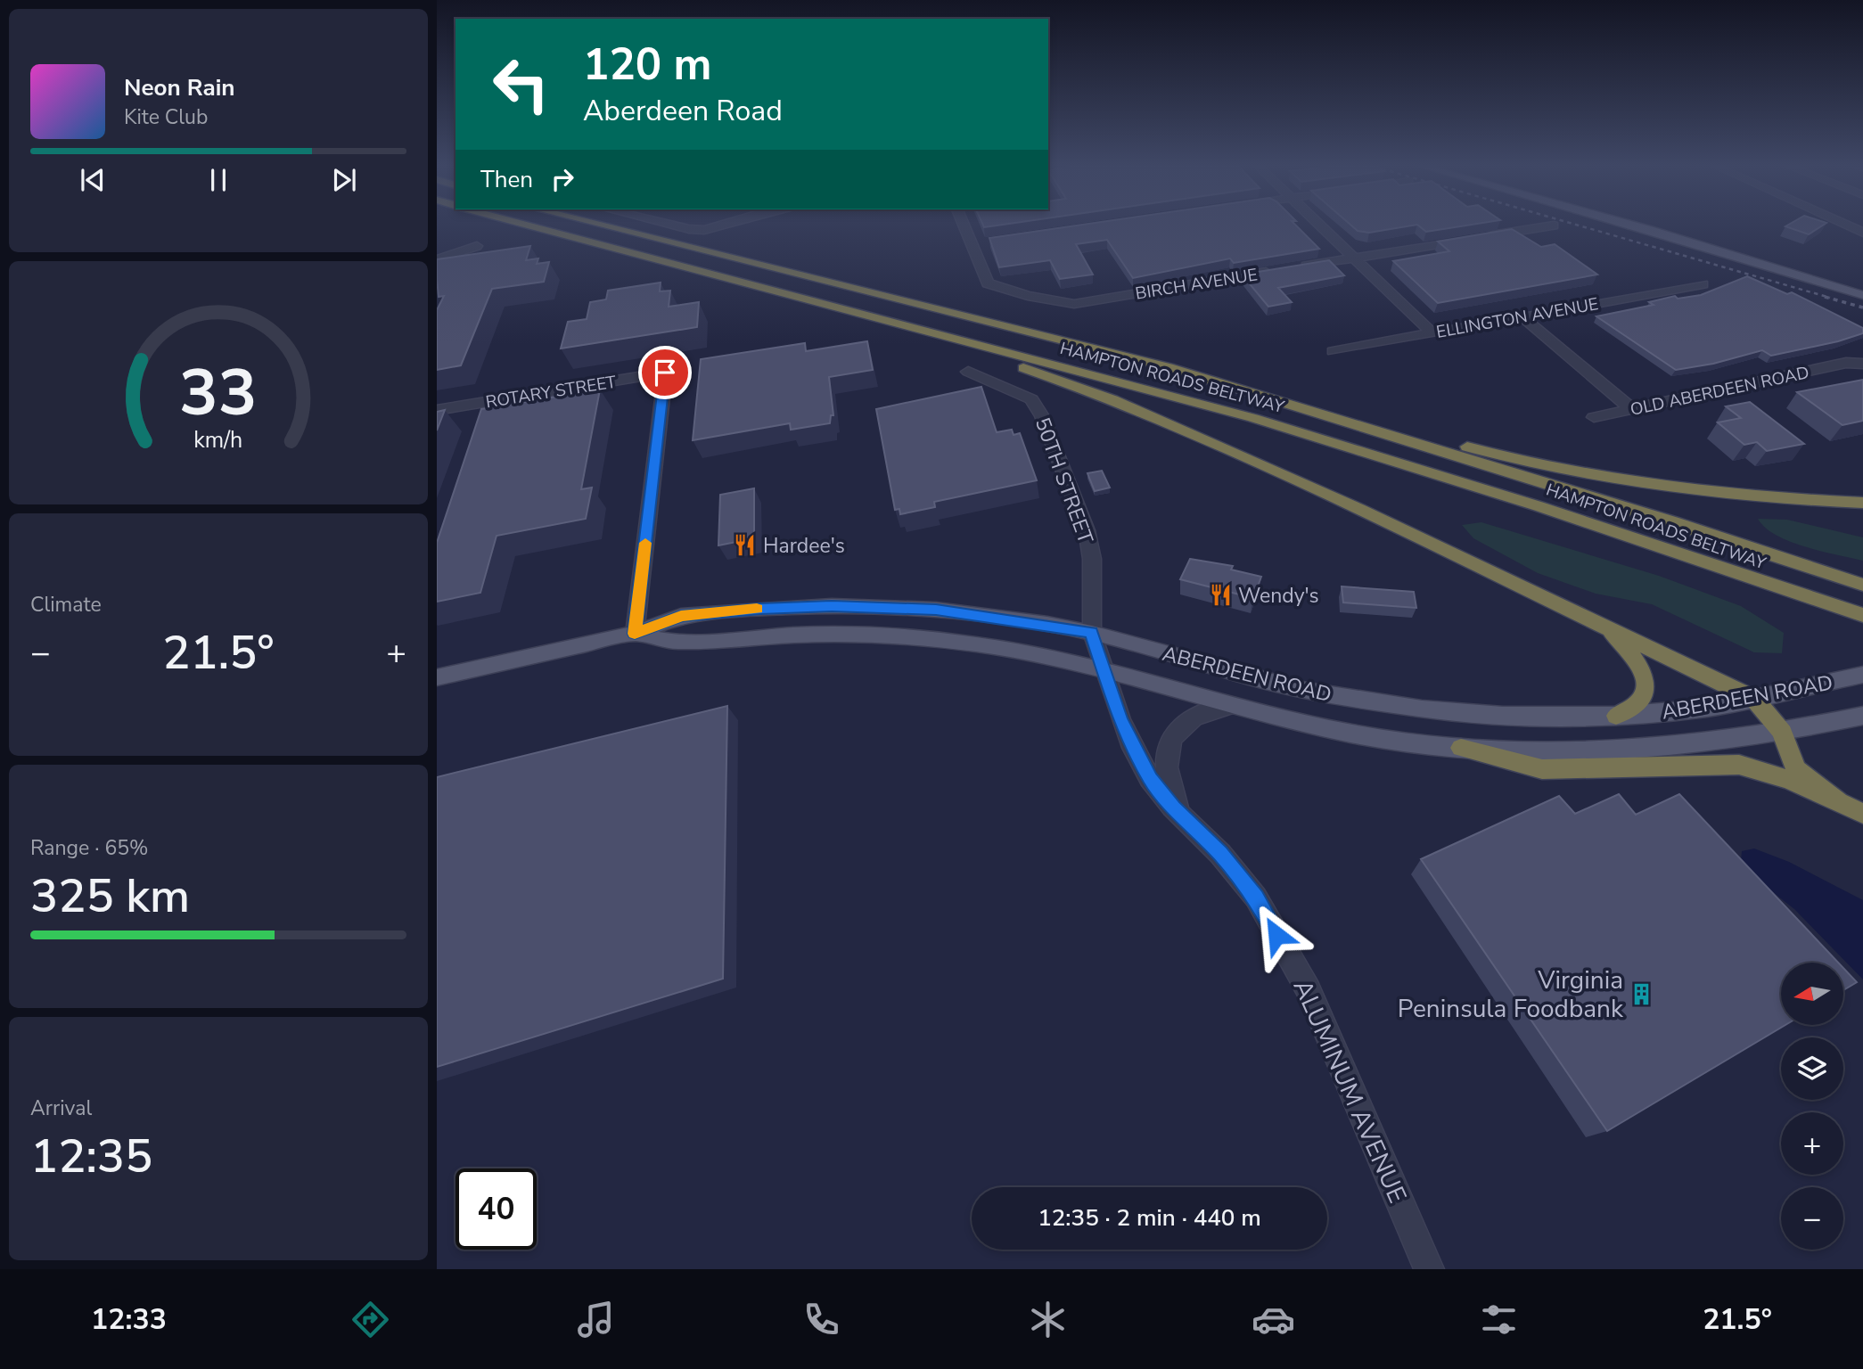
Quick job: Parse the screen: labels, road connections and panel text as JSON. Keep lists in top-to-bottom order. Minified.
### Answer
{"streets":{"highway":["HAMPTON ROADS BELTWAY"],"main road":["ABERDEEN ROAD"],"street":["BIRCH AVENUE","ELLINGTON AVENUE","OLD ABERDEEN ROAD","ROTARY STREET","50TH STREET","ALUMINUM AVENUE"]},"crossings":[["ROTARY STREET","ABERDEEN ROAD"],["50TH STREET","ABERDEEN ROAD"],["50TH STREET","ALUMINUM AVENUE"],["ABERDEEN ROAD","ALUMINUM AVENUE"]],"places":{"restaurant":["Hardee's","Wendy's"],"building":["Virginia Peninsula Foodbank"]},"north":"left","page":{"turn":["120 m","Aberdeen Road"],"song":["Neon Rain","Kite Club"],"then":"Then","tile":["Climate",["Range · 65%","325 km"],["Arrival","12:35"]],"heat":["−","21.5°","+"],"map_buttons":["+","−"],"limit":"40","trip":"12:35 · 2 min · 440 m","tabs":["12:33","21.5°"],"gauge":["33","km/h"]}}
